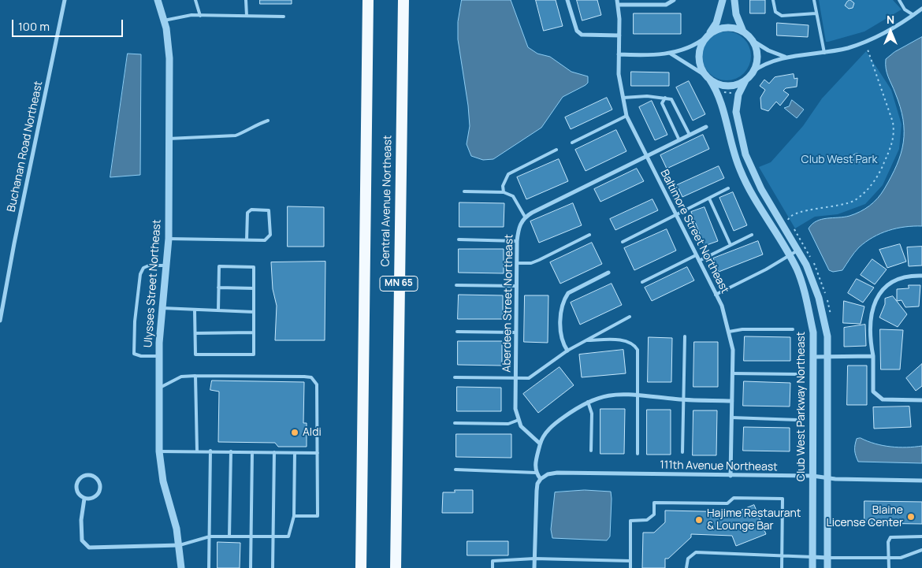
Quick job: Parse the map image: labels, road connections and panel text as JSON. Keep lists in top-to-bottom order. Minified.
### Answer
{"streets":{"highway":["Central Avenue Northeast","MN 65"],"street":["Buchanan Road Northeast","Baltimore Street Northeast","Ulysses Street Northeast","Aberdeen Street Northeast","Club West Parkway Northeast","111th Avenue Northeast"]},"crossings":[["Baltimore Street Northeast","111th Avenue Northeast"],["Club West Parkway Northeast","111th Avenue Northeast"]],"parks":["Club West Park"],"places":["Aldi","Blaine License Center","Hajime Restaurant & Lounge Bar"],"scale_bar":"100 m","north":"top"}
